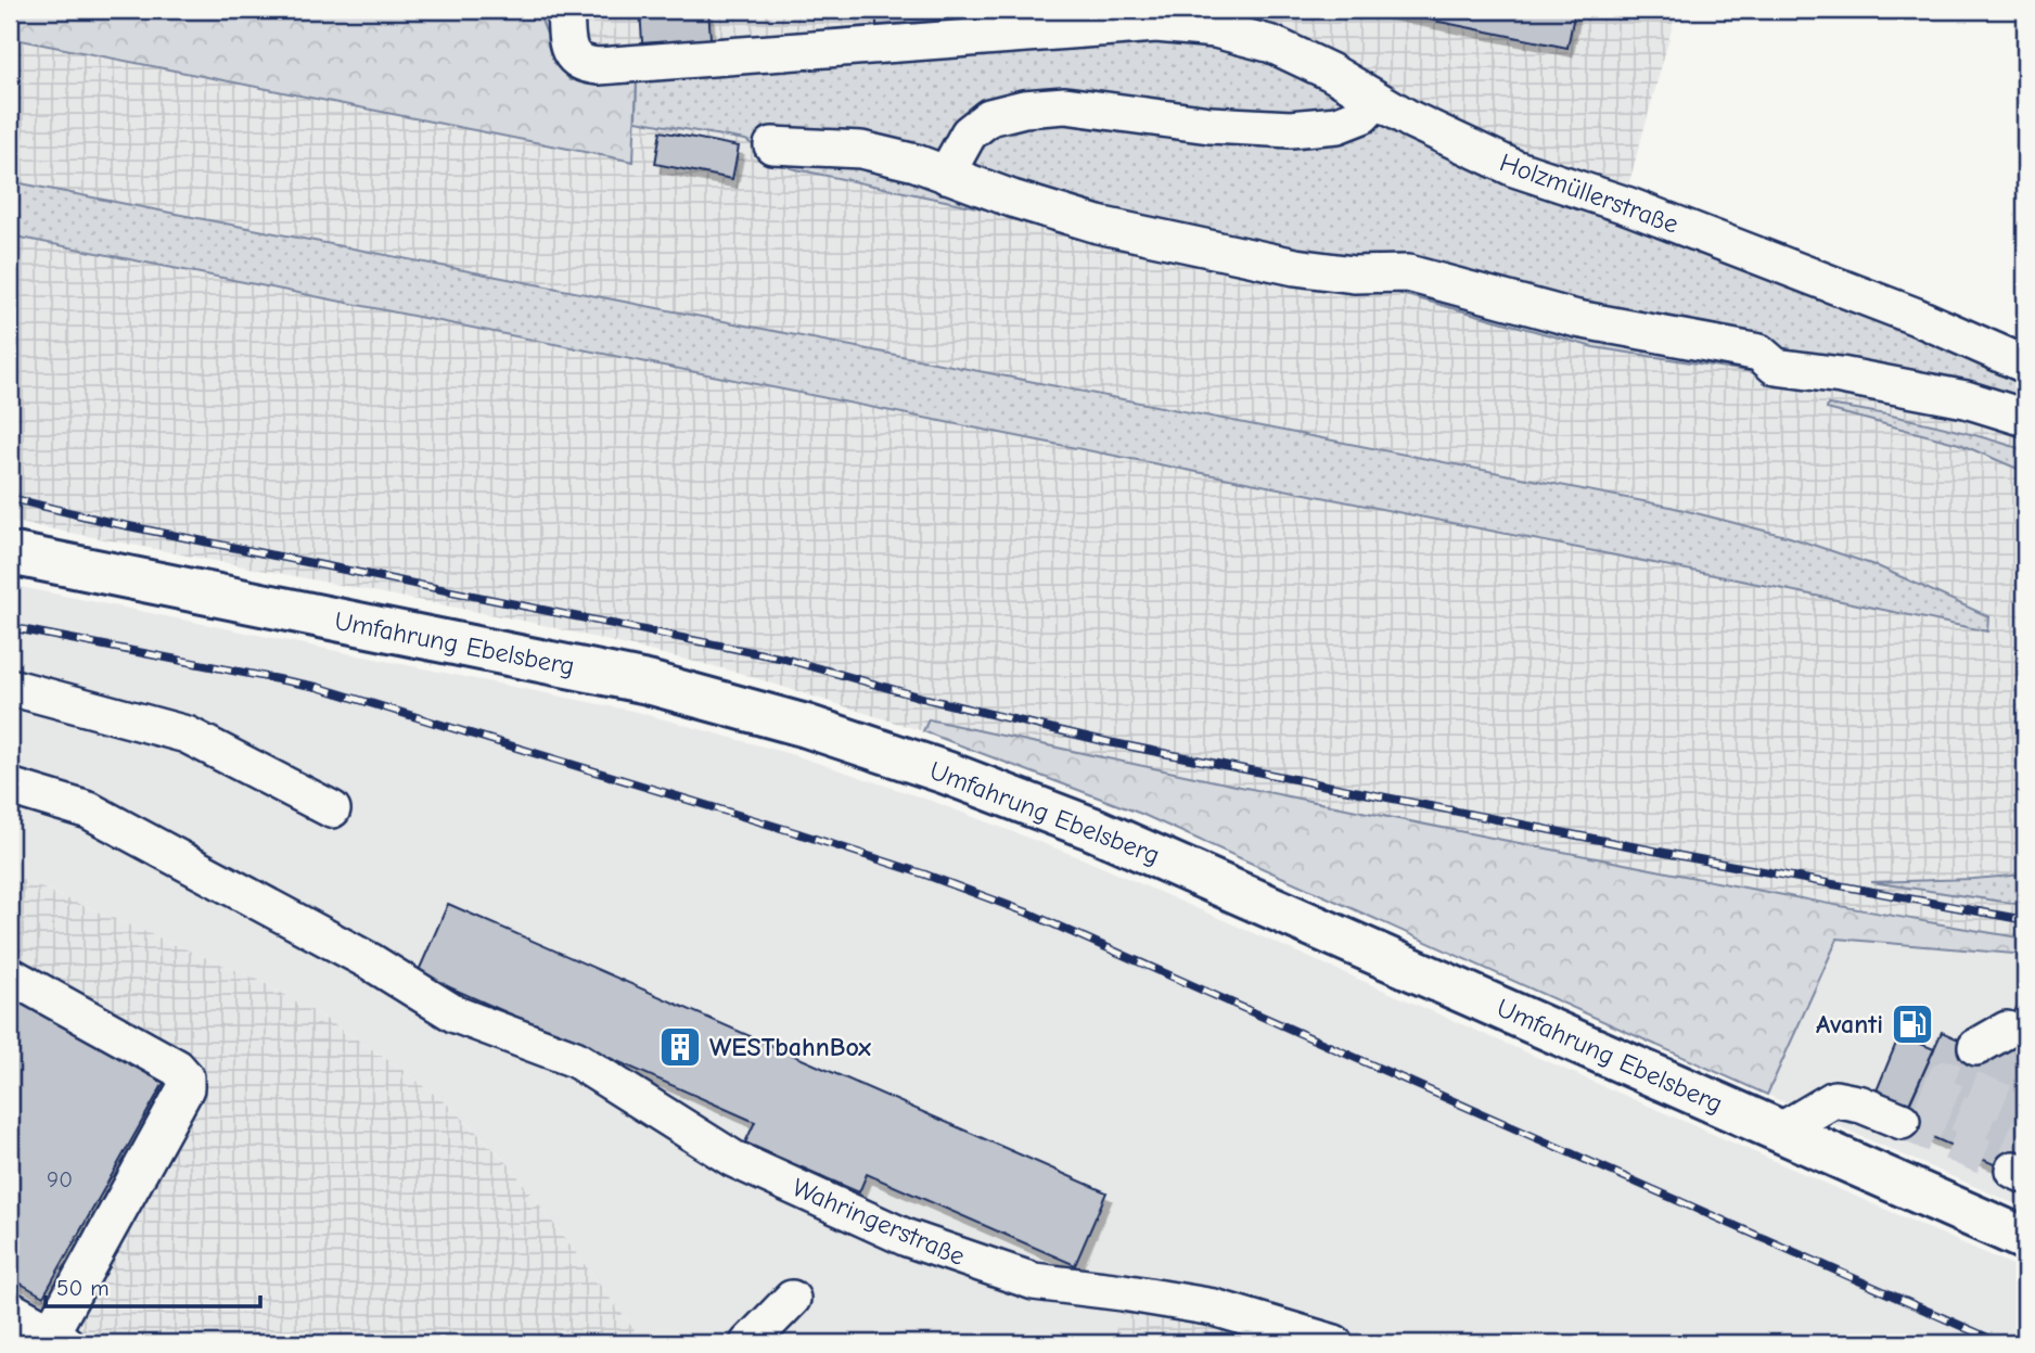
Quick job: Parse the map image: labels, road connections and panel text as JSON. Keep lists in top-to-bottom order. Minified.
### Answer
{"streets":{"main road":["Umfahrung Ebelsberg"],"street":["Holzmüllerstraße","Wahringerstraße"]},"places":{"fuel station":["Avanti"],"building":["WESTbahnBox"]},"house_numbers":["90"],"scale_bar":"50 m"}
